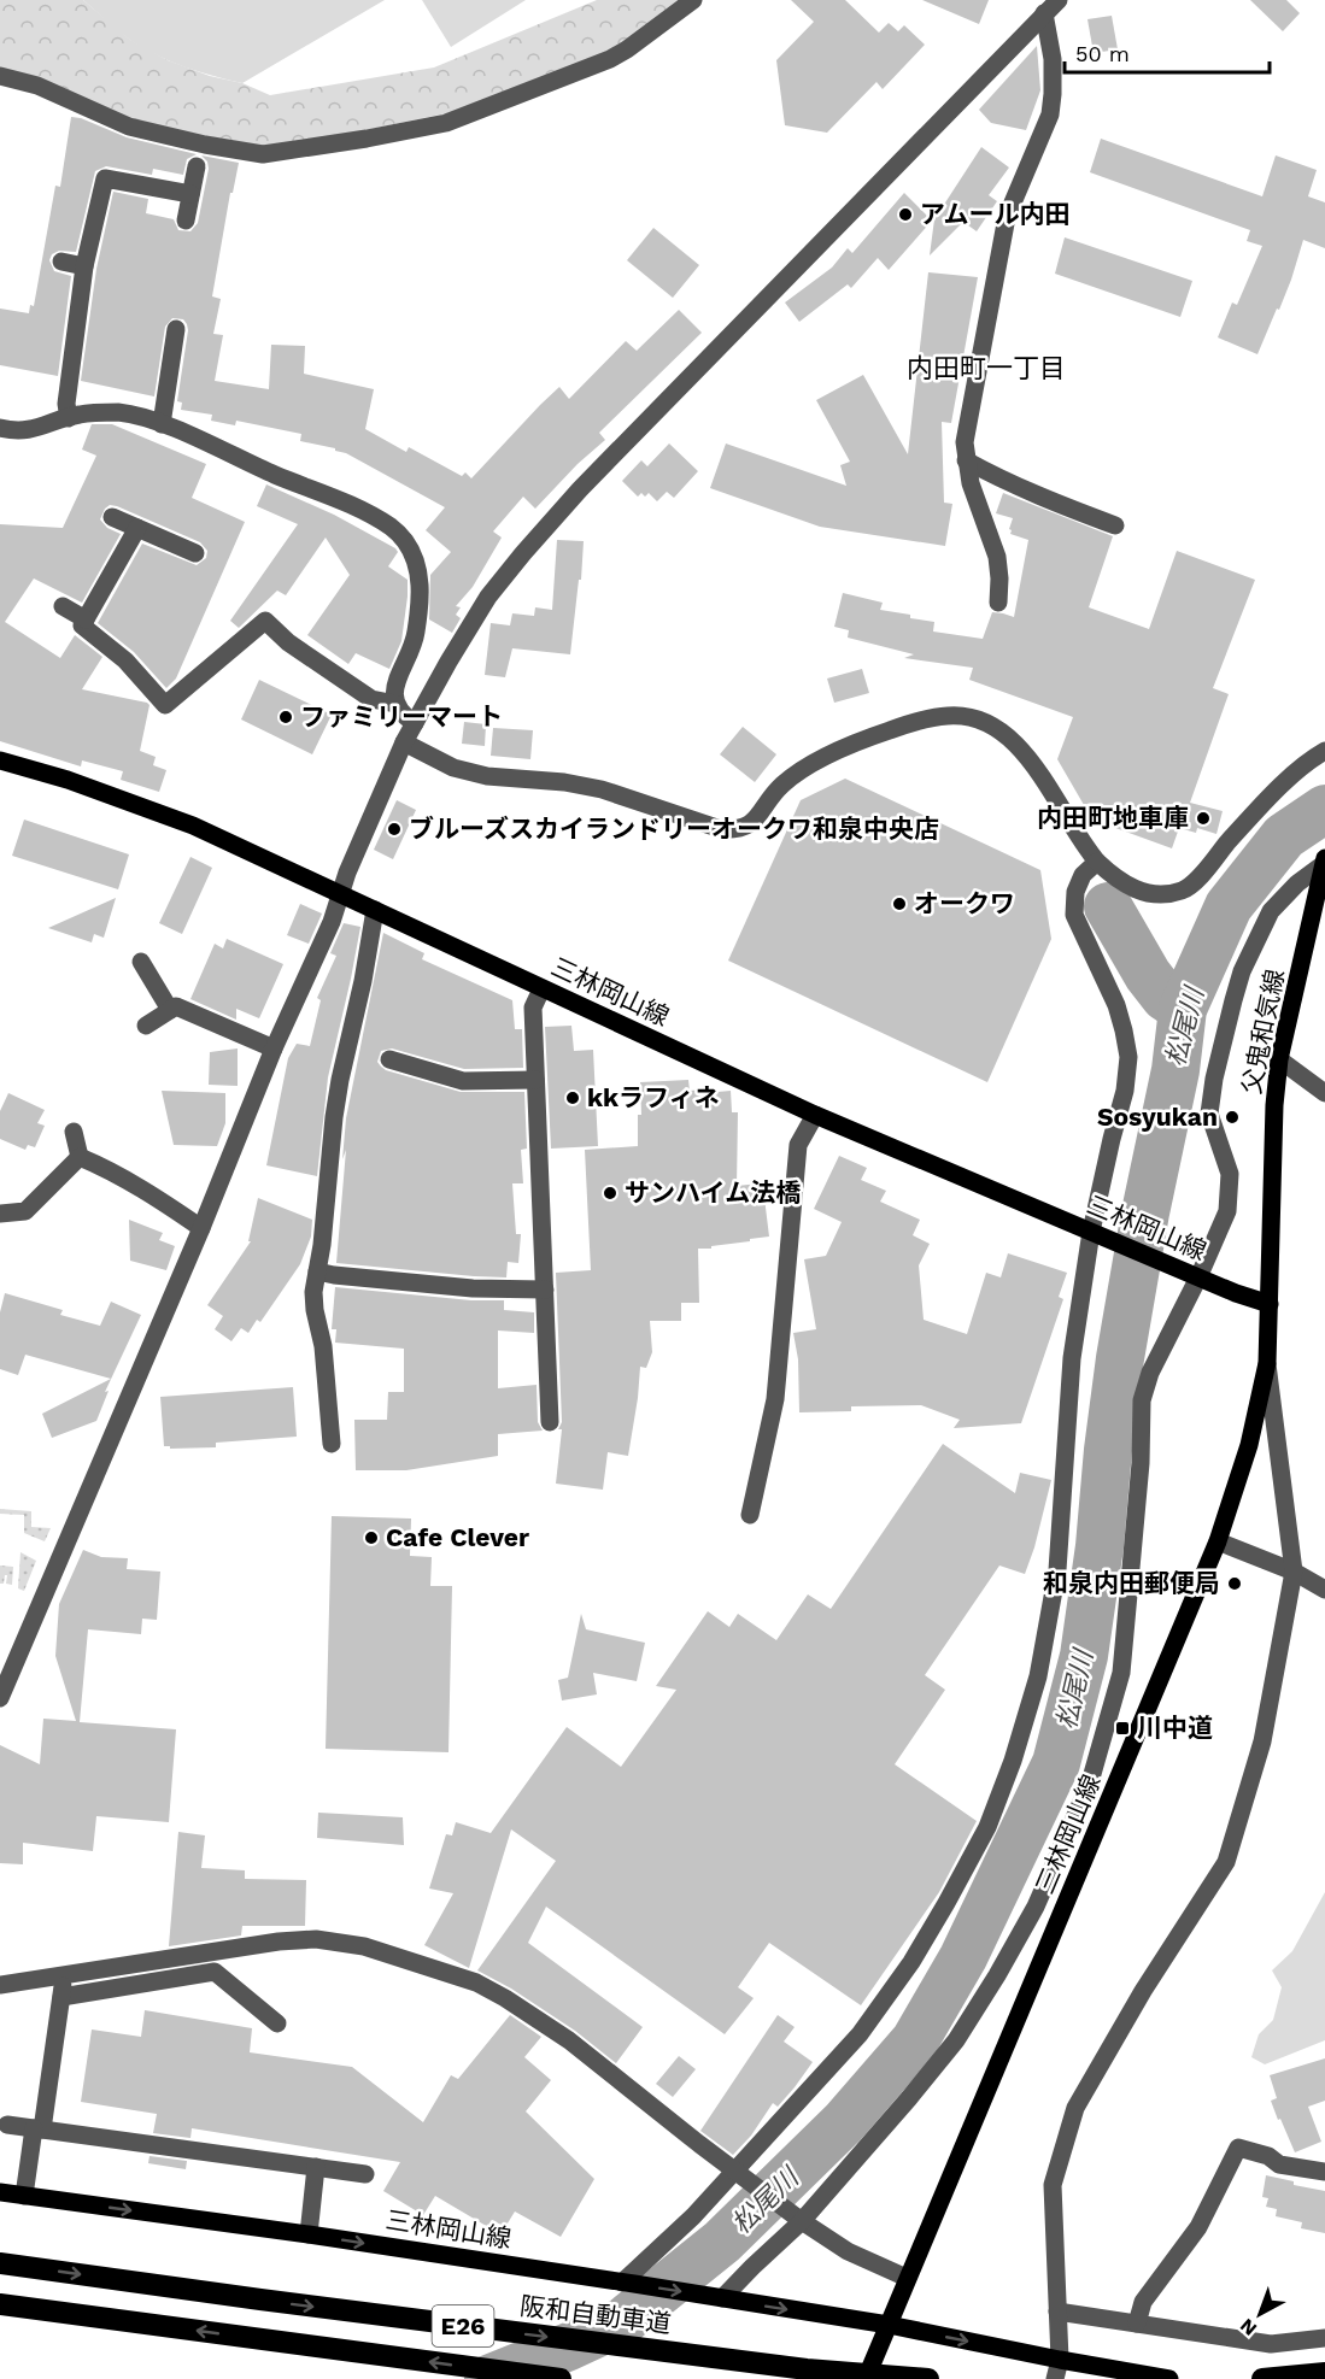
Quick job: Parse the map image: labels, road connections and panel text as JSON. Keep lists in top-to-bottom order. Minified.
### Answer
{"streets":{"highway":["阪和自動車道","E26"],"main road":["三林岡山線","父鬼和気線"]},"crossings":[["三林岡山線","父鬼和気線"]],"districts":["内田町一丁目"],"water":["松尾川"],"places":{"other":["アムール内田","ファミリーマート","内田町地車庫","ブルーズスカイランドリーオークワ和泉中央店","オークワ","kkラフィネ","Sosyukan","サンハイム法橋","Cafe Clever","和泉内田郵便局"],"transit":["川中道"]},"scale_bar":"50 m","north":"bottom left"}
